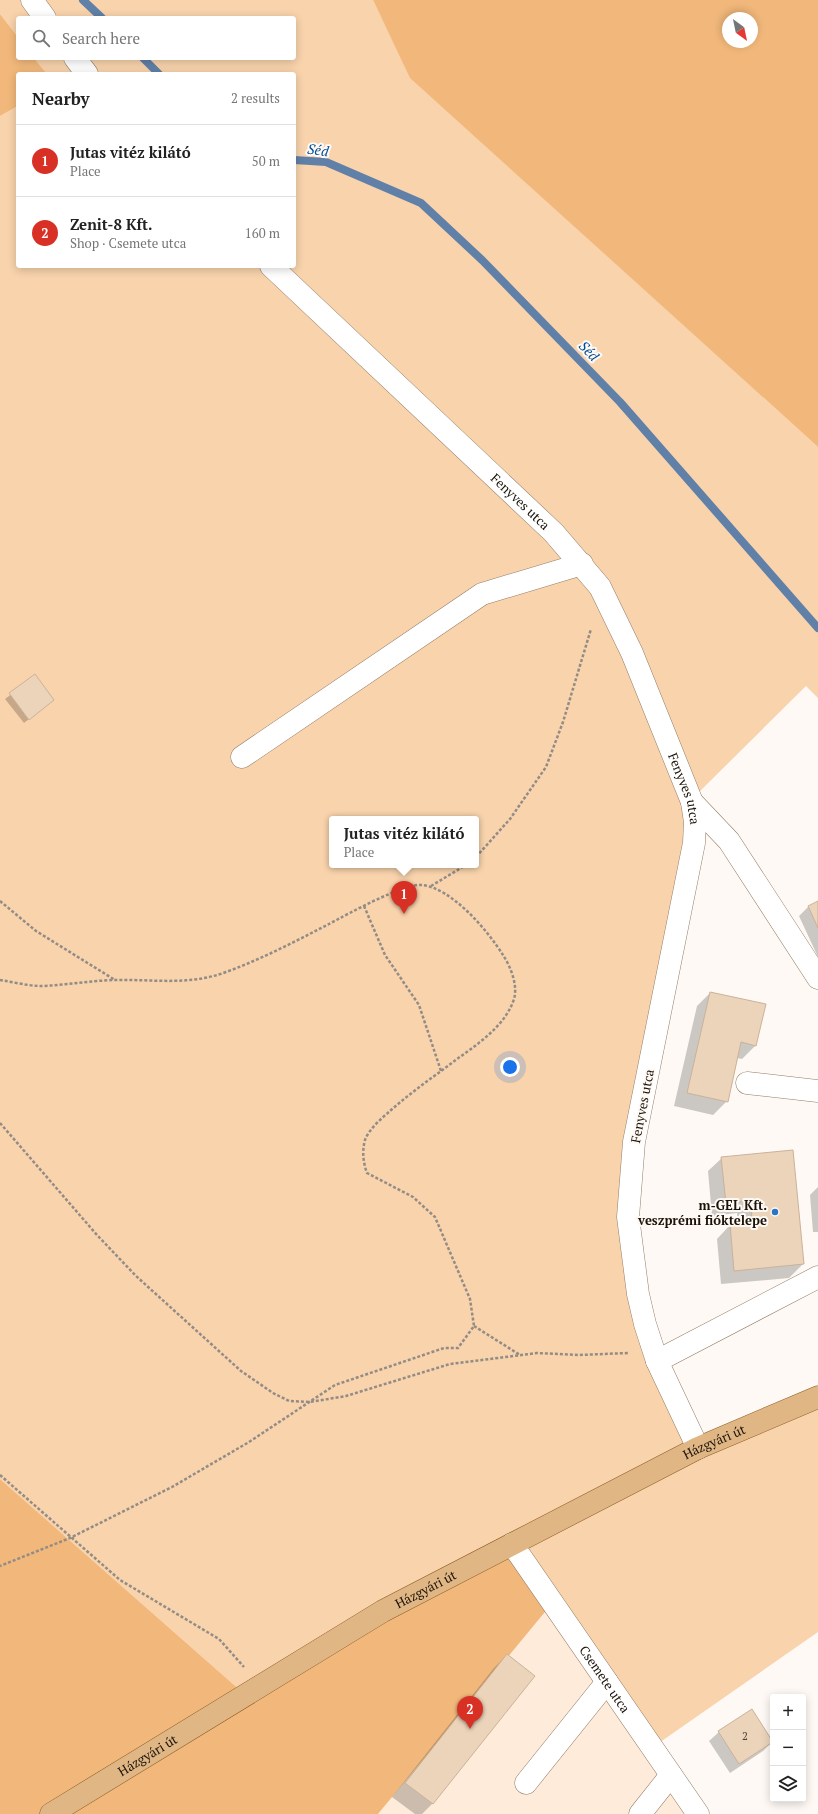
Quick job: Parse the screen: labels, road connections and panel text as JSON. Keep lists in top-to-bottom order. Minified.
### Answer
{"streets":{"main road":["Házgyári út"],"street":["Fenyves utca","Csemete utca"]},"crossings":[["Fenyves utca","Házgyári út"],["Házgyári út","Csemete utca"]],"water":["Séd"],"places":["m-GEL Kft. veszprémi fióktelepe"],"house_numbers":["2"],"north":"bottom right","page":{"search":"Search here","heading":["Nearby","2 results"],"list":[{"mark":"1","name":"Jutas vitéz kilátó","note":"Place","value":"50 m"},{"mark":"2","name":"Zenit-8 Kft.","note":"Shop · Csemete utca","value":"160 m"}],"popup":["Jutas vitéz kilátó","Place"],"pins":["1","2"],"map_buttons":["+","−"]}}
